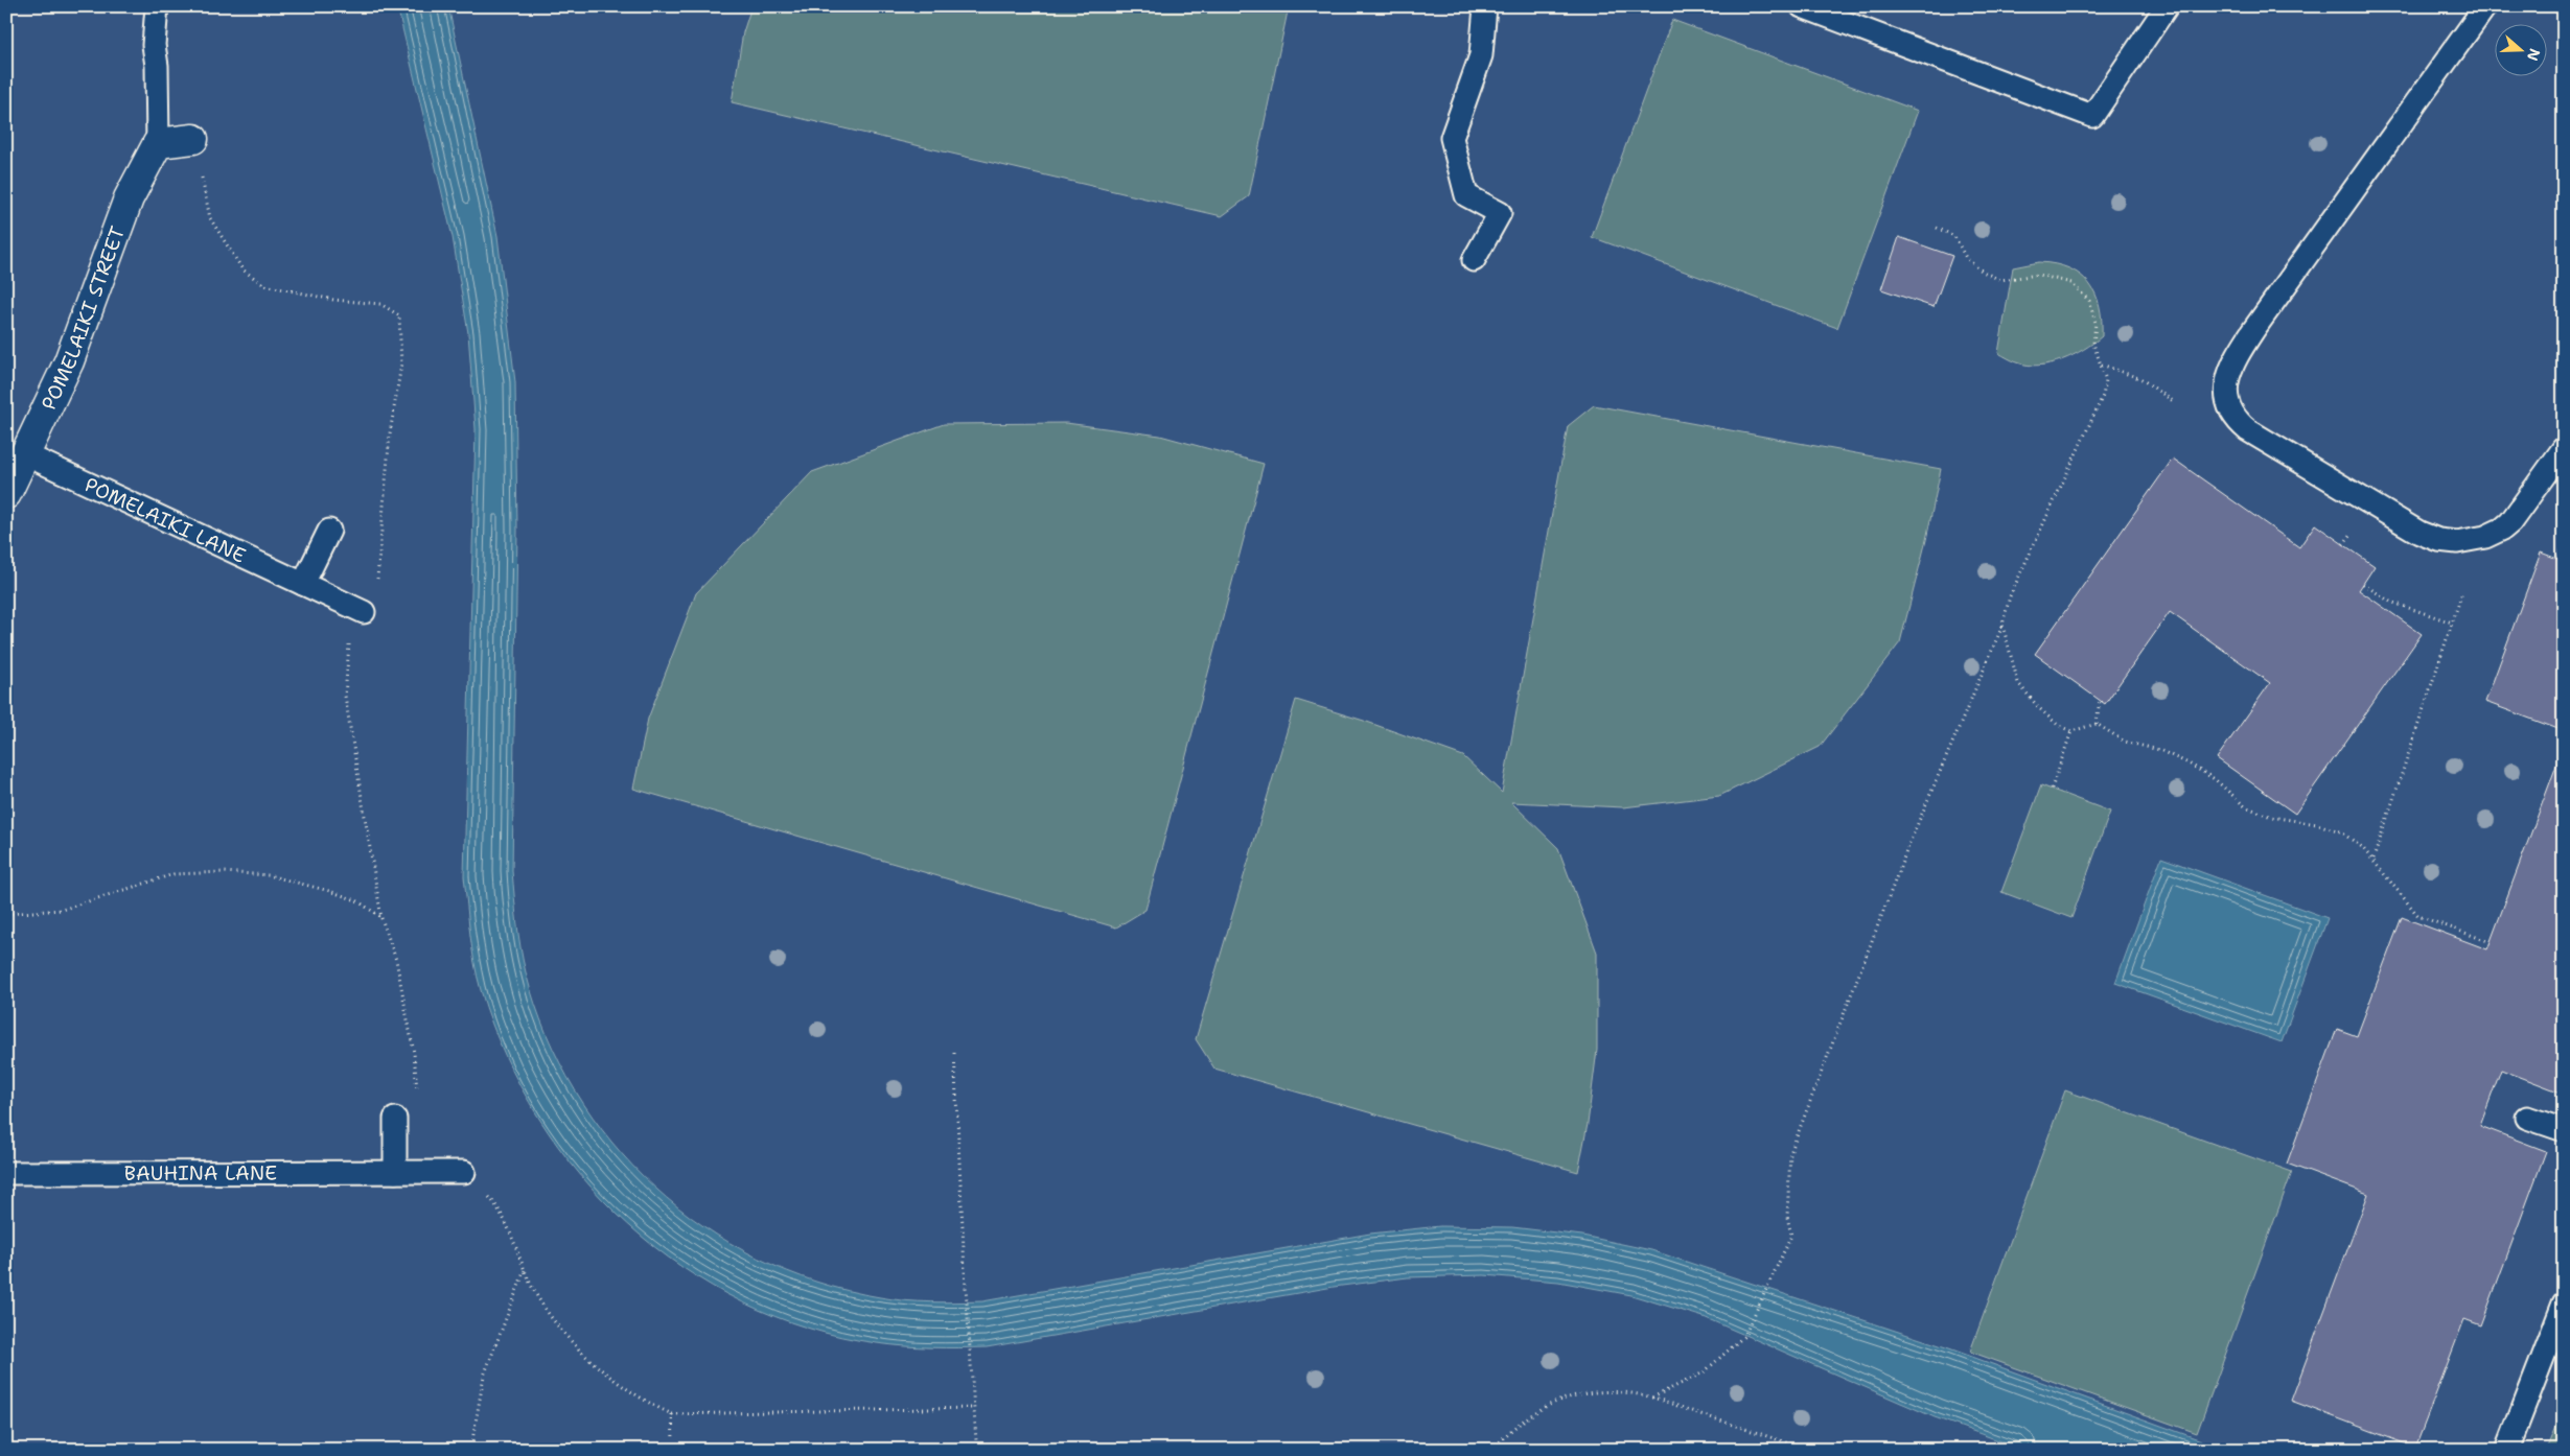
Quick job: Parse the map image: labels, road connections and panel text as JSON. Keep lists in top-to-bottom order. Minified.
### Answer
{"streets":{"street":["POMELAIKI STREET"],"lane":["POMELAIKI LANE","BAUHINA LANE"]},"crossings":[["POMELAIKI STREET","POMELAIKI LANE"]],"north":"right"}
